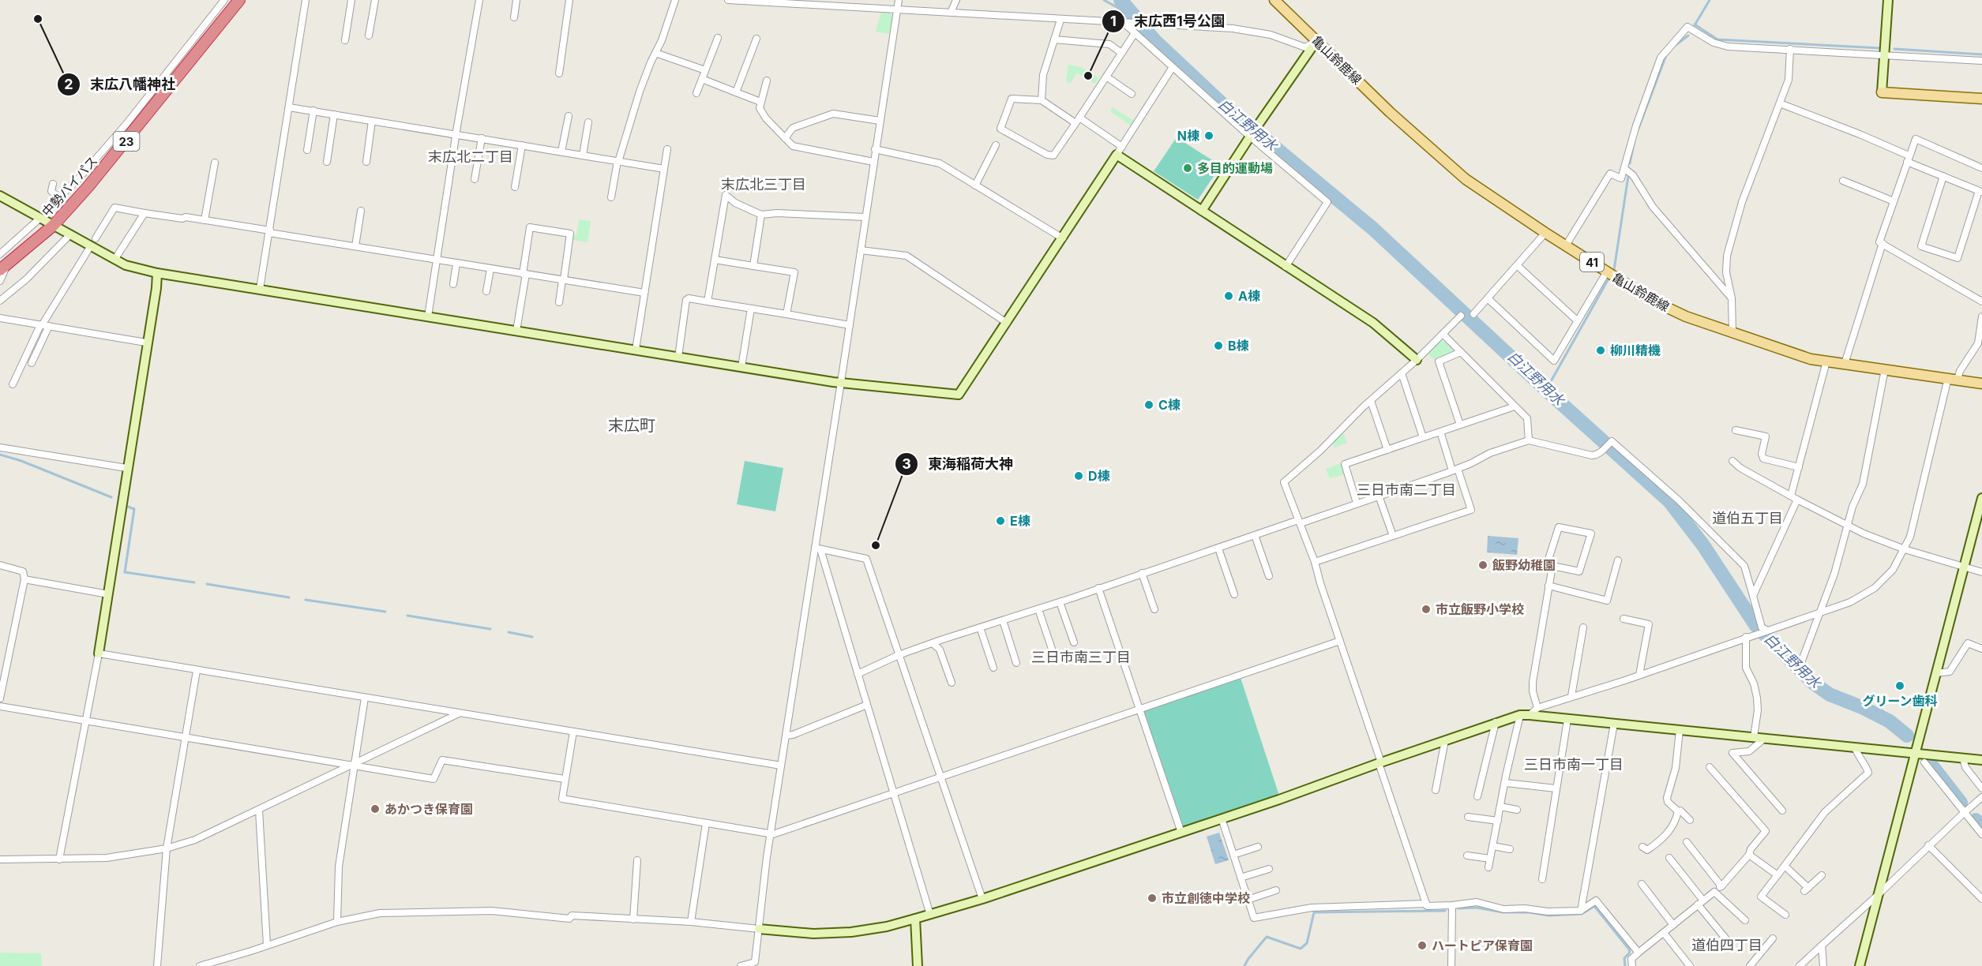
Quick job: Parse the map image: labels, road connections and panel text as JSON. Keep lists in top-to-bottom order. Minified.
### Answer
{"streets":{"highway":["23","中勢バイパス"],"main road":["亀山鈴鹿線","41"]},"districts":["末広北二丁目","末広北三丁目","末広町","三日市南二丁目","道伯五丁目","三日市南三丁目","三日市南一丁目","道伯四丁目"],"water":["白江野用水"],"places":["末広八幡神社","末広西1号公園","N棟","多目的運動場","A棟","B棟","柳川精機","C棟","D棟","E棟","東海稲荷大神","飯野幼稚園","市立飯野小学校","グリーン歯科","あかつき保育園","市立創徳中学校","ハートピア保育園"]}
